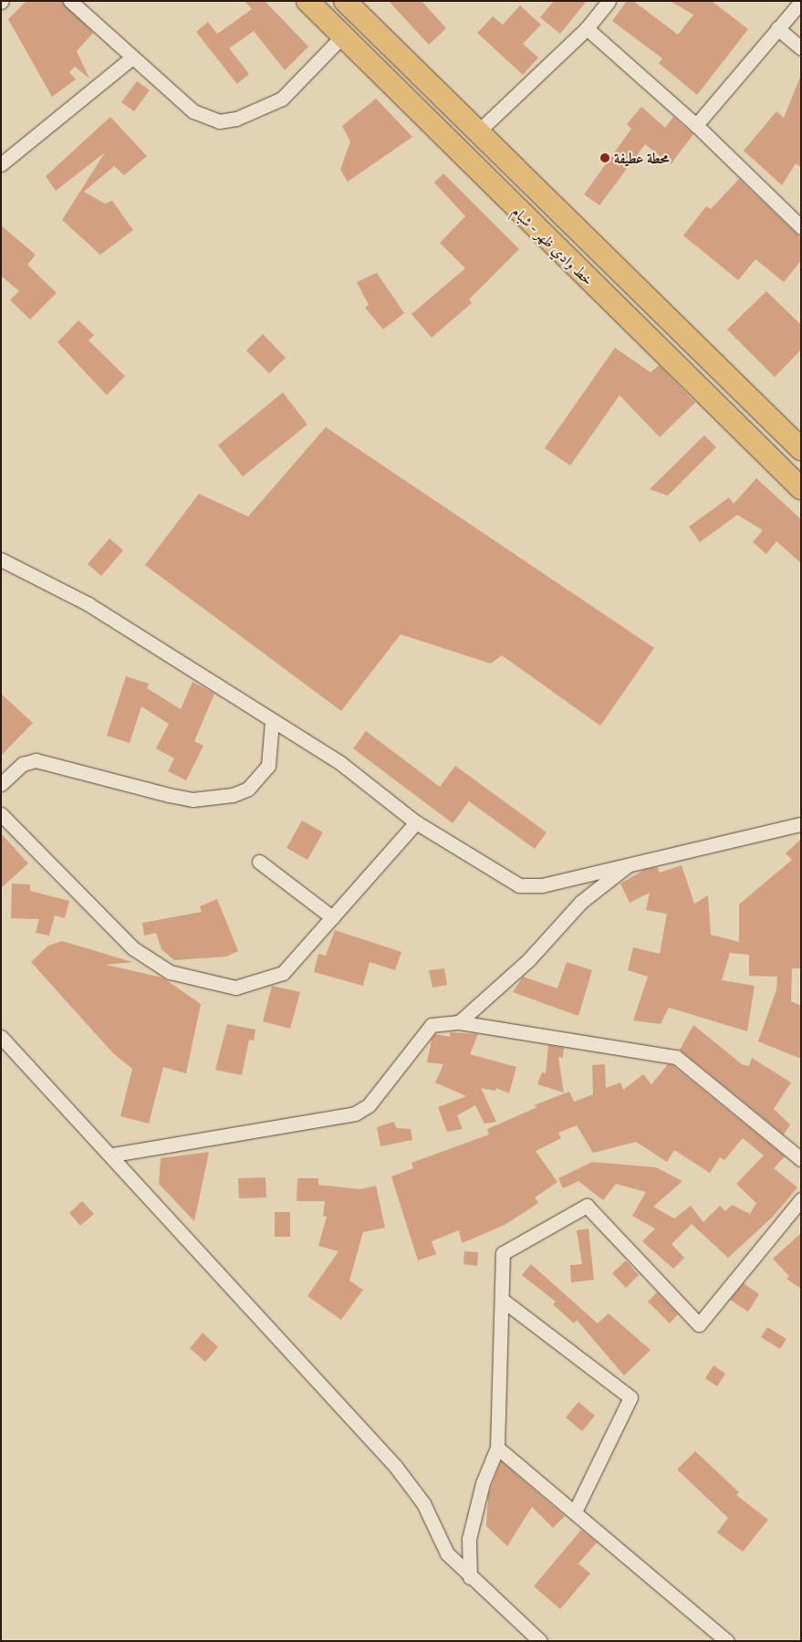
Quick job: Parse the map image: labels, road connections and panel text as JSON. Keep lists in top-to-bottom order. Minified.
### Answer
{"streets":{"main road":["خط وادي ظهر - شبام"]},"places":["محطة عطيفة"]}
